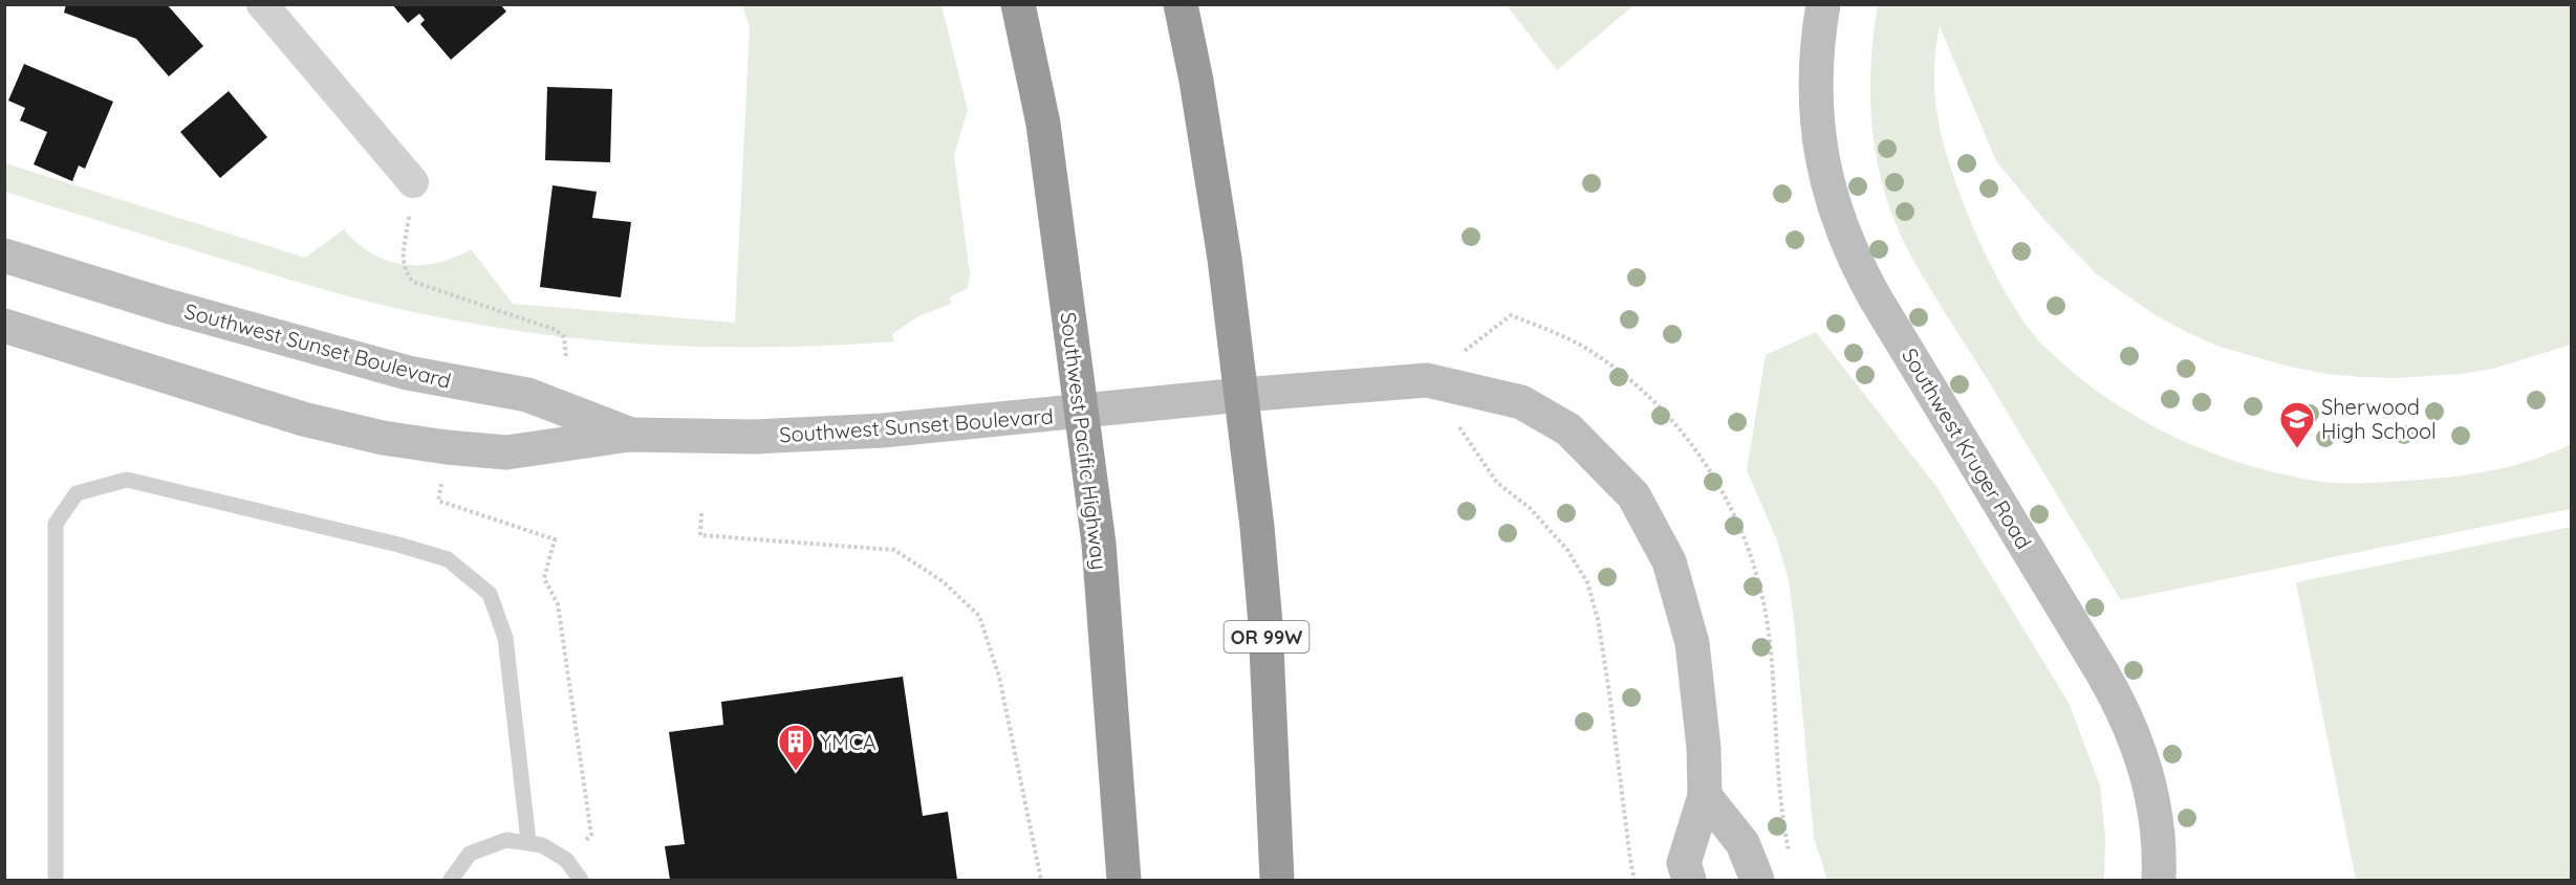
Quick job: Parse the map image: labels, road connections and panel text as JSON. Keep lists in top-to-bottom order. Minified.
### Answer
{"streets":{"highway":["Southwest Pacific Highway","OR 99W"],"main road":["Southwest Sunset Boulevard","Southwest Kruger Road"]},"crossings":[["Southwest Sunset Boulevard","Southwest Pacific Highway"],["Southwest Sunset Boulevard","OR 99W"]],"places":{"school or university":["Sherwood High School"],"building":["YMCA"]}}
